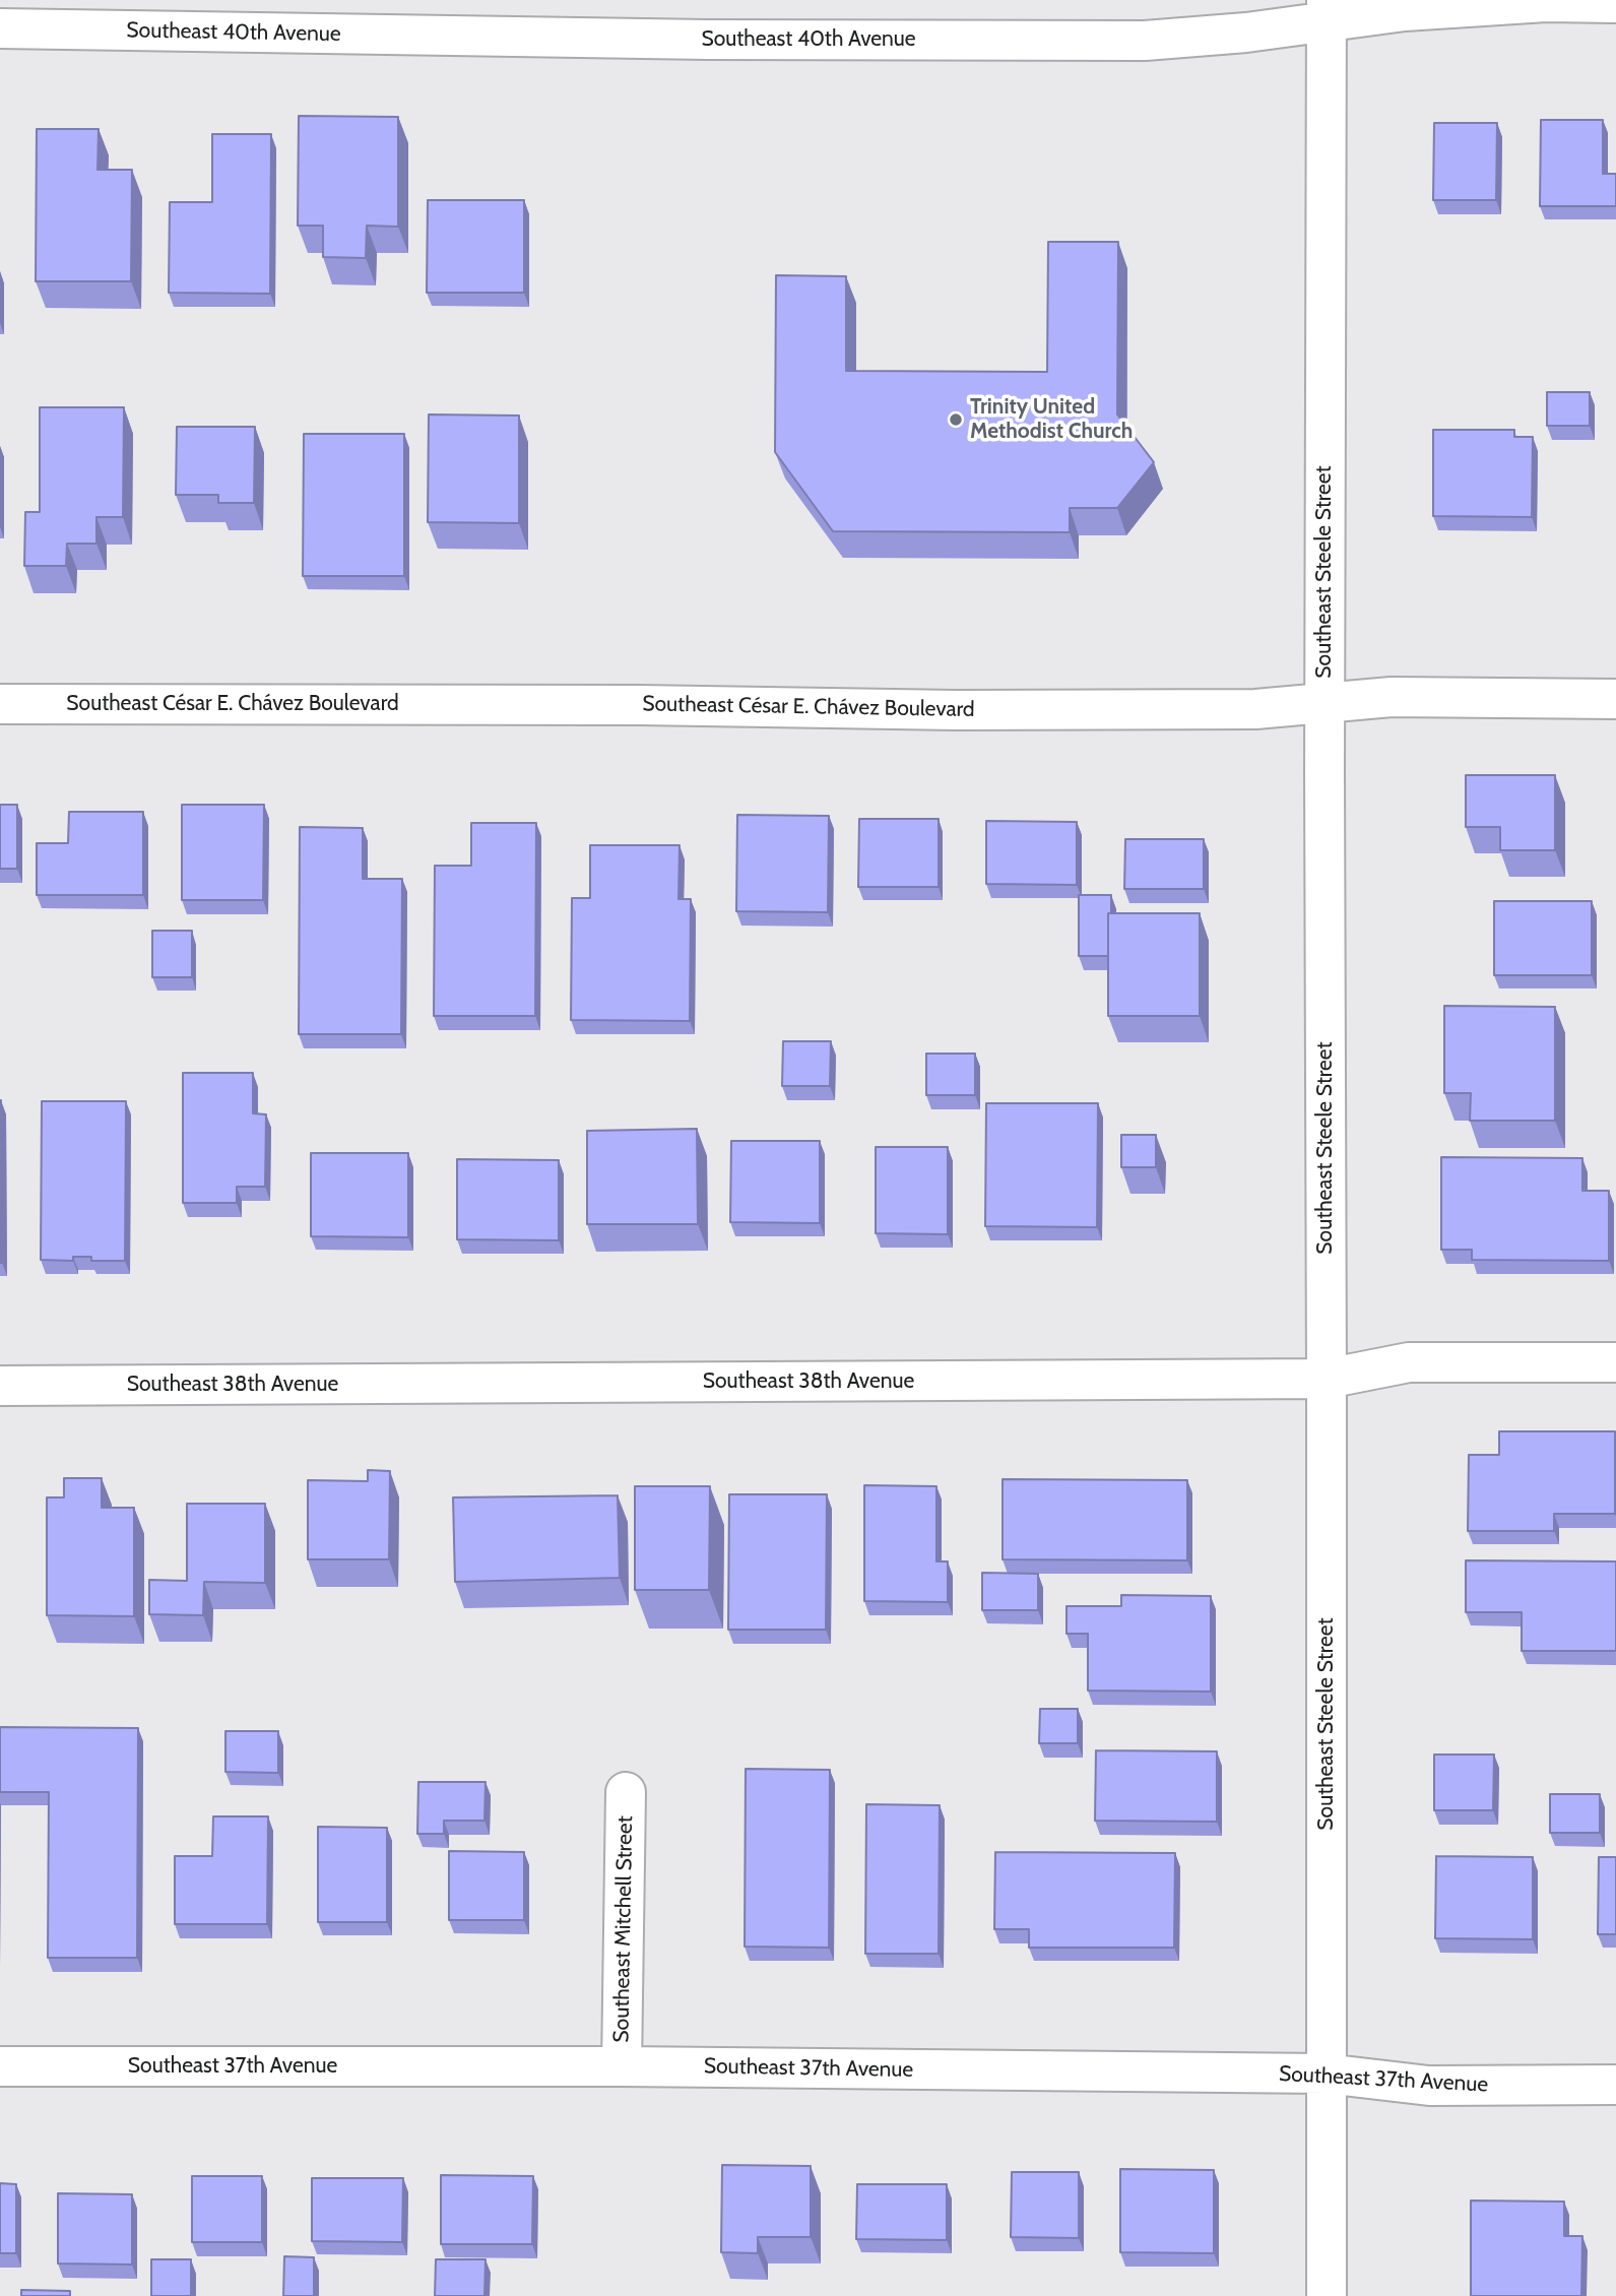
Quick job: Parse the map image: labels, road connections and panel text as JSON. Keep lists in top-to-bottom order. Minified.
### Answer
{"streets":{"street":["Southeast 40th Avenue","Southeast Steele Street","Southeast César E. Chávez Boulevard","Southeast 38th Avenue","Southeast Mitchell Street","Southeast 37th Avenue"]},"crossings":[["Southeast 40th Avenue","Southeast Steele Street"],["Southeast Steele Street","Southeast César E. Chávez Boulevard"],["Southeast Steele Street","Southeast 38th Avenue"],["Southeast Steele Street","Southeast 37th Avenue"],["Southeast Mitchell Street","Southeast 37th Avenue"]],"places":["Trinity United Methodist Church"]}
